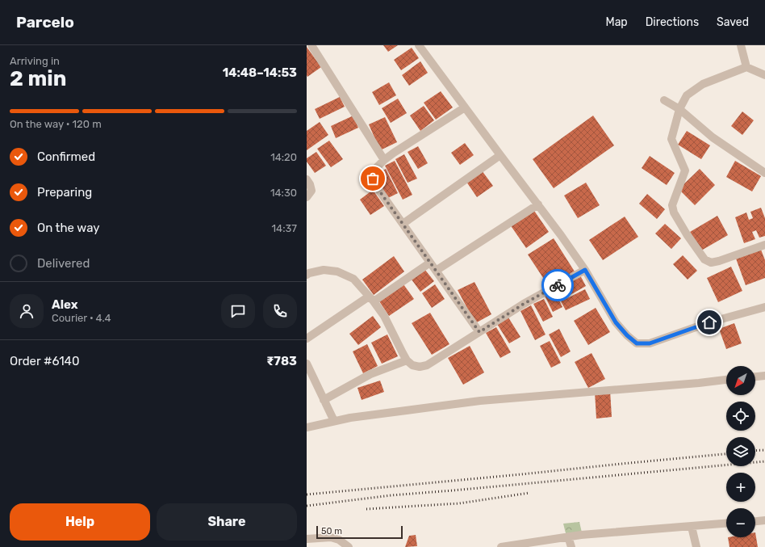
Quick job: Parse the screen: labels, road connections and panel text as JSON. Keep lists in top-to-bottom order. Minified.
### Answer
{"scale_bar":"50 m","north":"bottom left","page":{"header":"Parcelo","nav":["Map","Directions","Saved"],"heading":["2 min","Arriving in","14:48–14:53"],"panel":["Alex","Courier · 4.4","Order #6140","₹783"],"bar":"On the way · 120 m","list":[["Confirmed","14:20"],["Preparing","14:30"],["On the way","14:37"],"Delivered"],"map_buttons":["+","−"],"buttons":["Help","Share"],"scale":"50 m"}}
